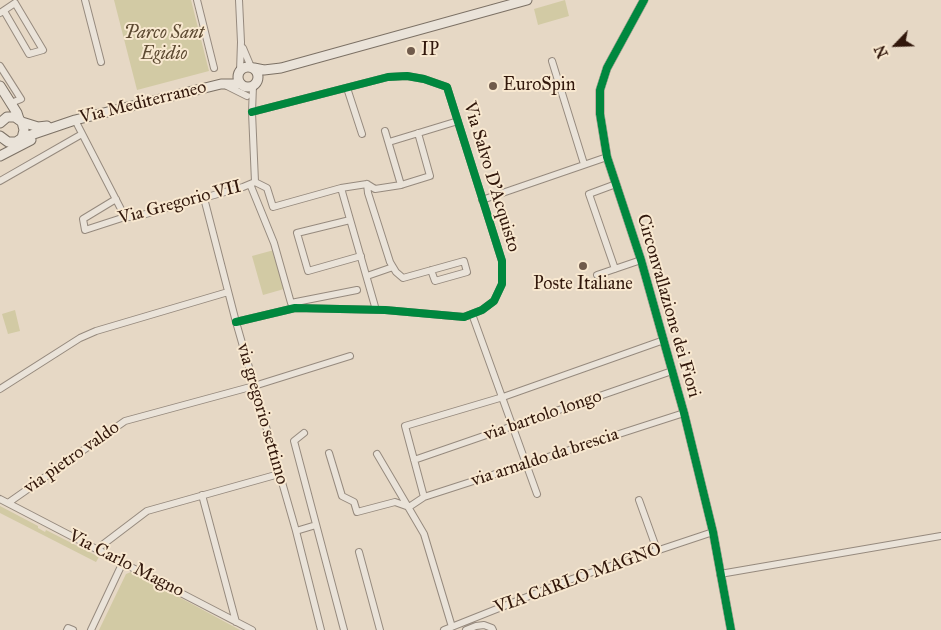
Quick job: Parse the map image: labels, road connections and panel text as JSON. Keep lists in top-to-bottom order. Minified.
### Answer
{"streets":{"main road":["Via Mediterraneo"],"street":["Via Salvo D'Acquisto","Via Gregorio VII","Circonvallazione dei Fiori","via gregorio settimo","via bartolo longo","via pietro valdo","via arnaldo da brescia","Via Carlo Magno","VIA CARLO MAGNO"]},"crossings":[["Via Mediterraneo","Via Gregorio VII"],["Via Salvo D'Acquisto","Via Gregorio VII"],["Via Salvo D'Acquisto","Circonvallazione dei Fiori"],["Via Salvo D'Acquisto","via gregorio settimo"],["Via Gregorio VII","via gregorio settimo"],["Circonvallazione dei Fiori","via bartolo longo"],["Circonvallazione dei Fiori","via arnaldo da brescia"],["Circonvallazione dei Fiori","VIA CARLO MAGNO"],["via gregorio settimo","via pietro valdo"],["via pietro valdo","Via Carlo Magno"]],"parks":["Parco Sant Egidio"],"places":["IP","EuroSpin","Poste Italiane"],"north":"bottom left"}
